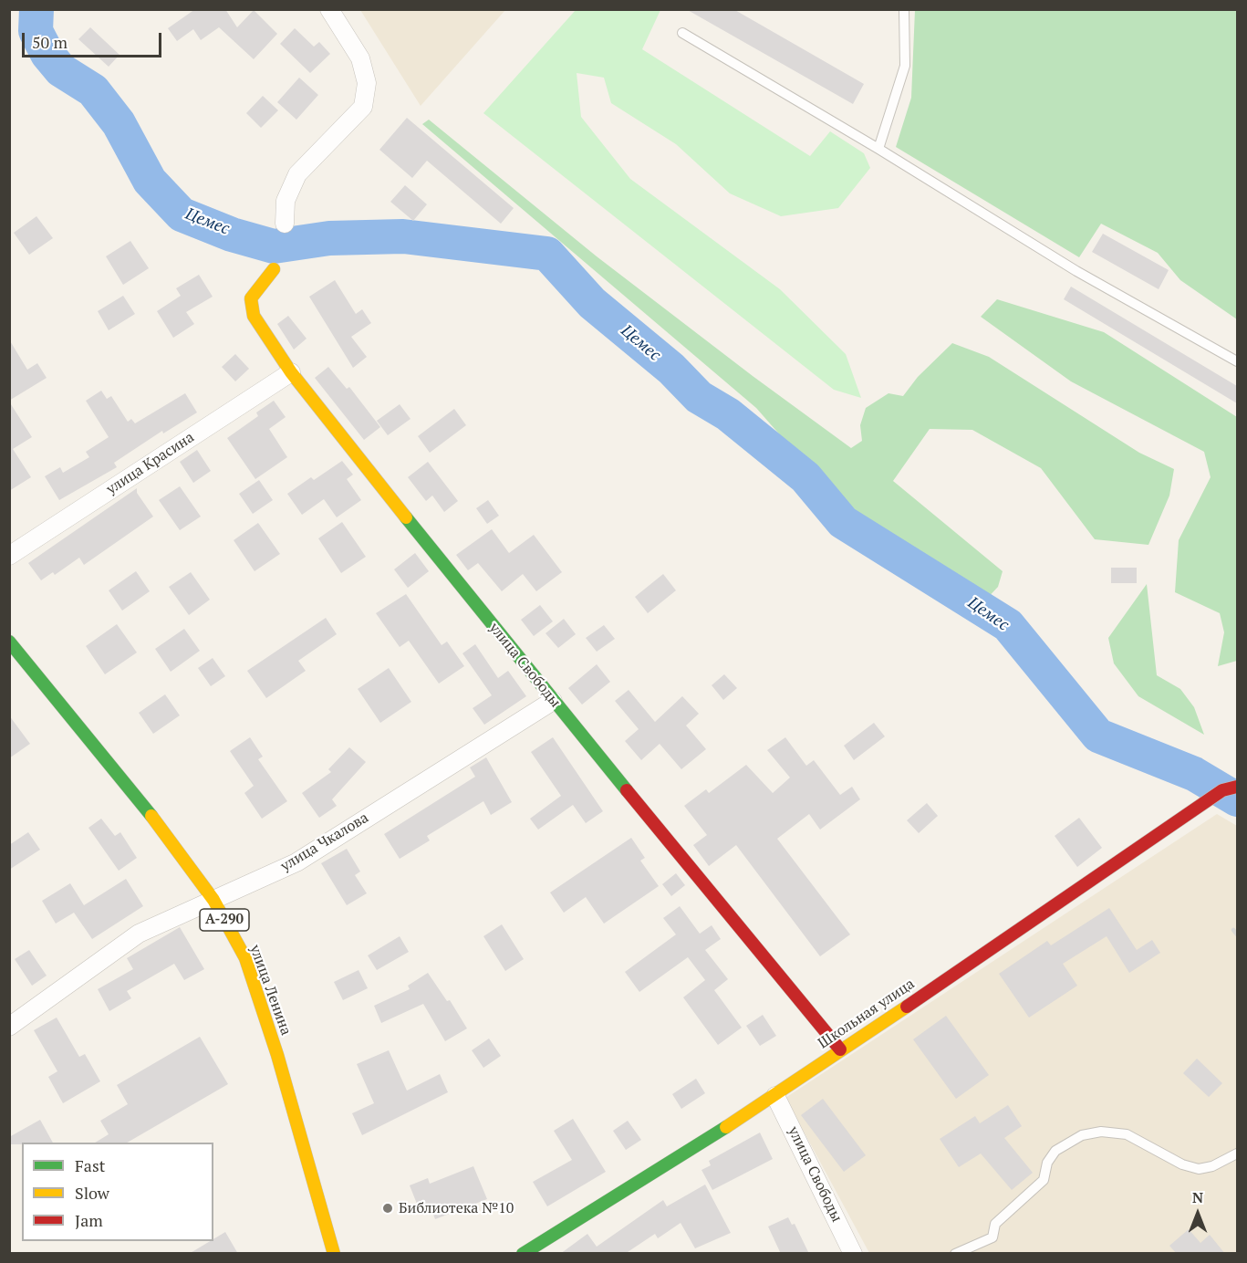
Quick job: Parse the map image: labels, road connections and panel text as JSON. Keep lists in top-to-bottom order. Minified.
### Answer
{"streets":{"main road":["улица Свободы","А-290","улица Ленина","Школьная улица"],"street":["улица Красина","улица Чкалова"]},"crossings":[["улица Красина","улица Свободы"],["улица Свободы","улица Чкалова"],["улица Свободы","Школьная улица"],["улица Чкалова","улица Ленина"]],"water":["Цемес"],"places":["Библиотека №10"],"legend":["Fast","Slow","Jam"],"scale_bar":"50 m","north":"top"}
